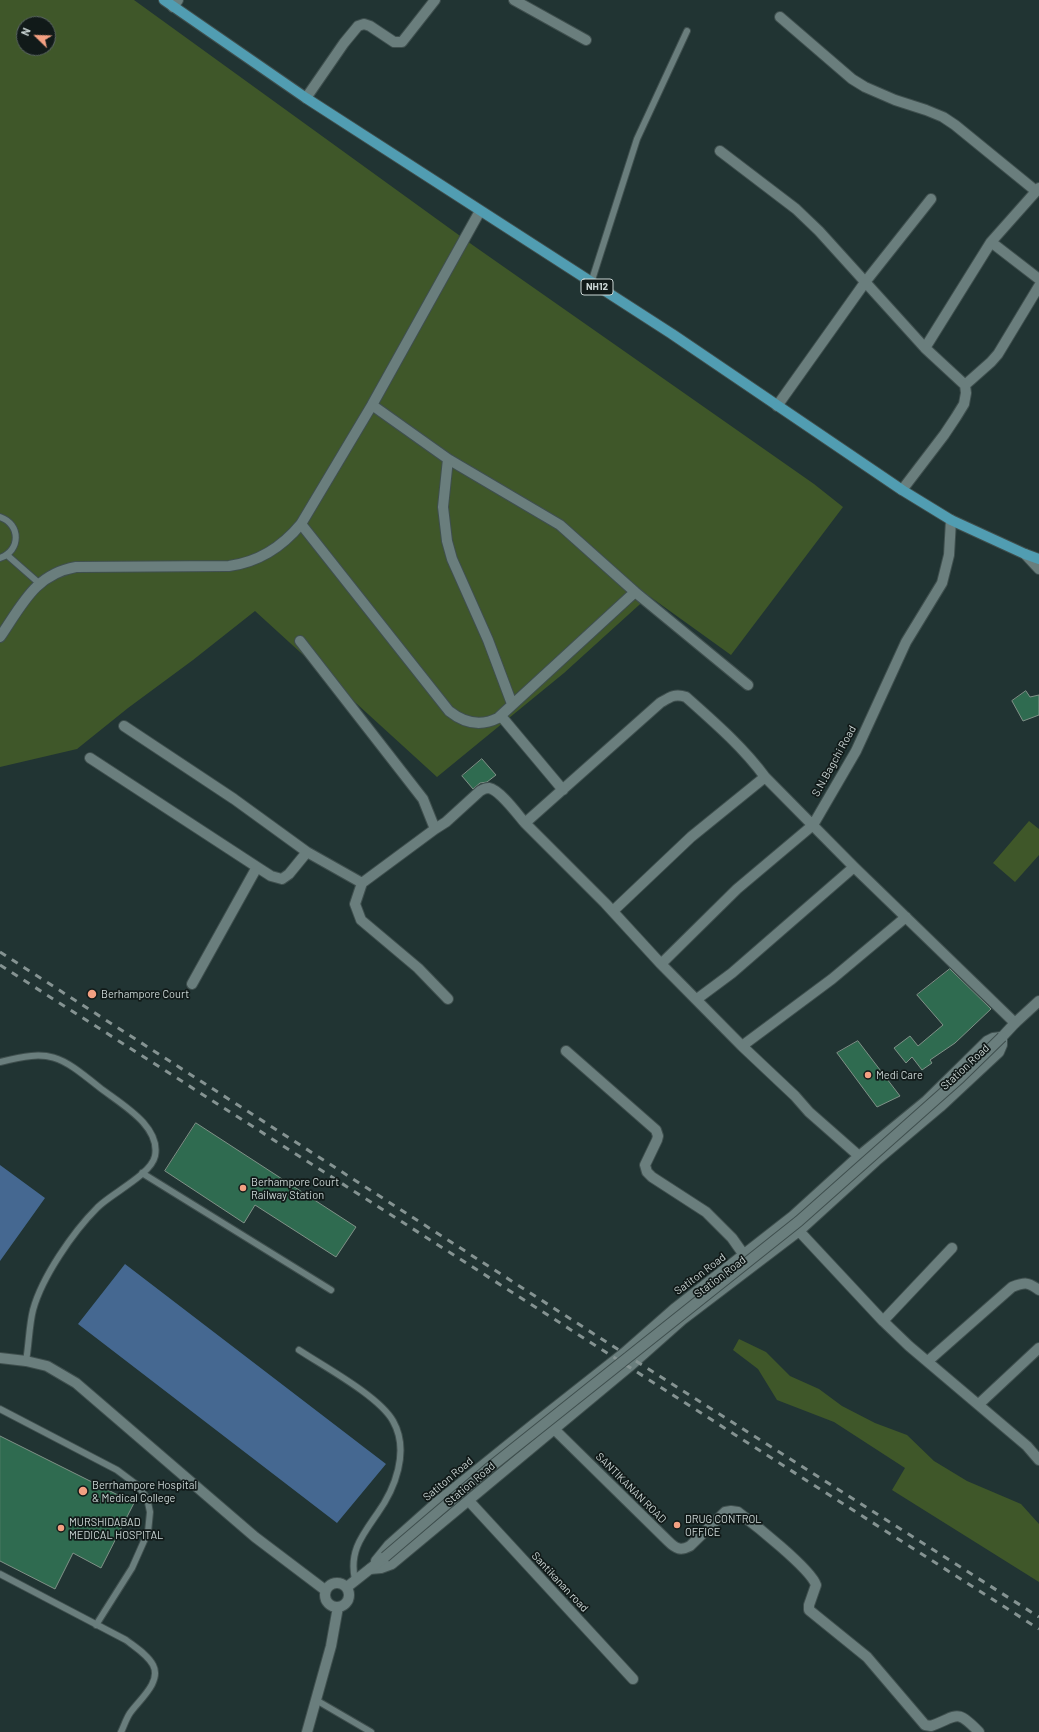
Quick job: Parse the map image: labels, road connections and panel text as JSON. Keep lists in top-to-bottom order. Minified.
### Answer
{"streets":{"main road":["NH12"],"street":["S.N.Bagchi Road","Station Road","Satiton Road","SANTIKANAN ROAD","Santikanan road"]},"crossings":[["NH12","S.N.Bagchi Road"],["Station Road","Satiton Road"],["Station Road","SANTIKANAN ROAD"],["Station Road","Santikanan road"]],"places":["Berhampore Court","Medi Care","Berhampore Court Railway Station","Berrhampore Hospital & Medical College","DRUG CONTROL OFFICE","MURSHIDABAD MEDICAL HOSPITAL"],"north":"top left"}
